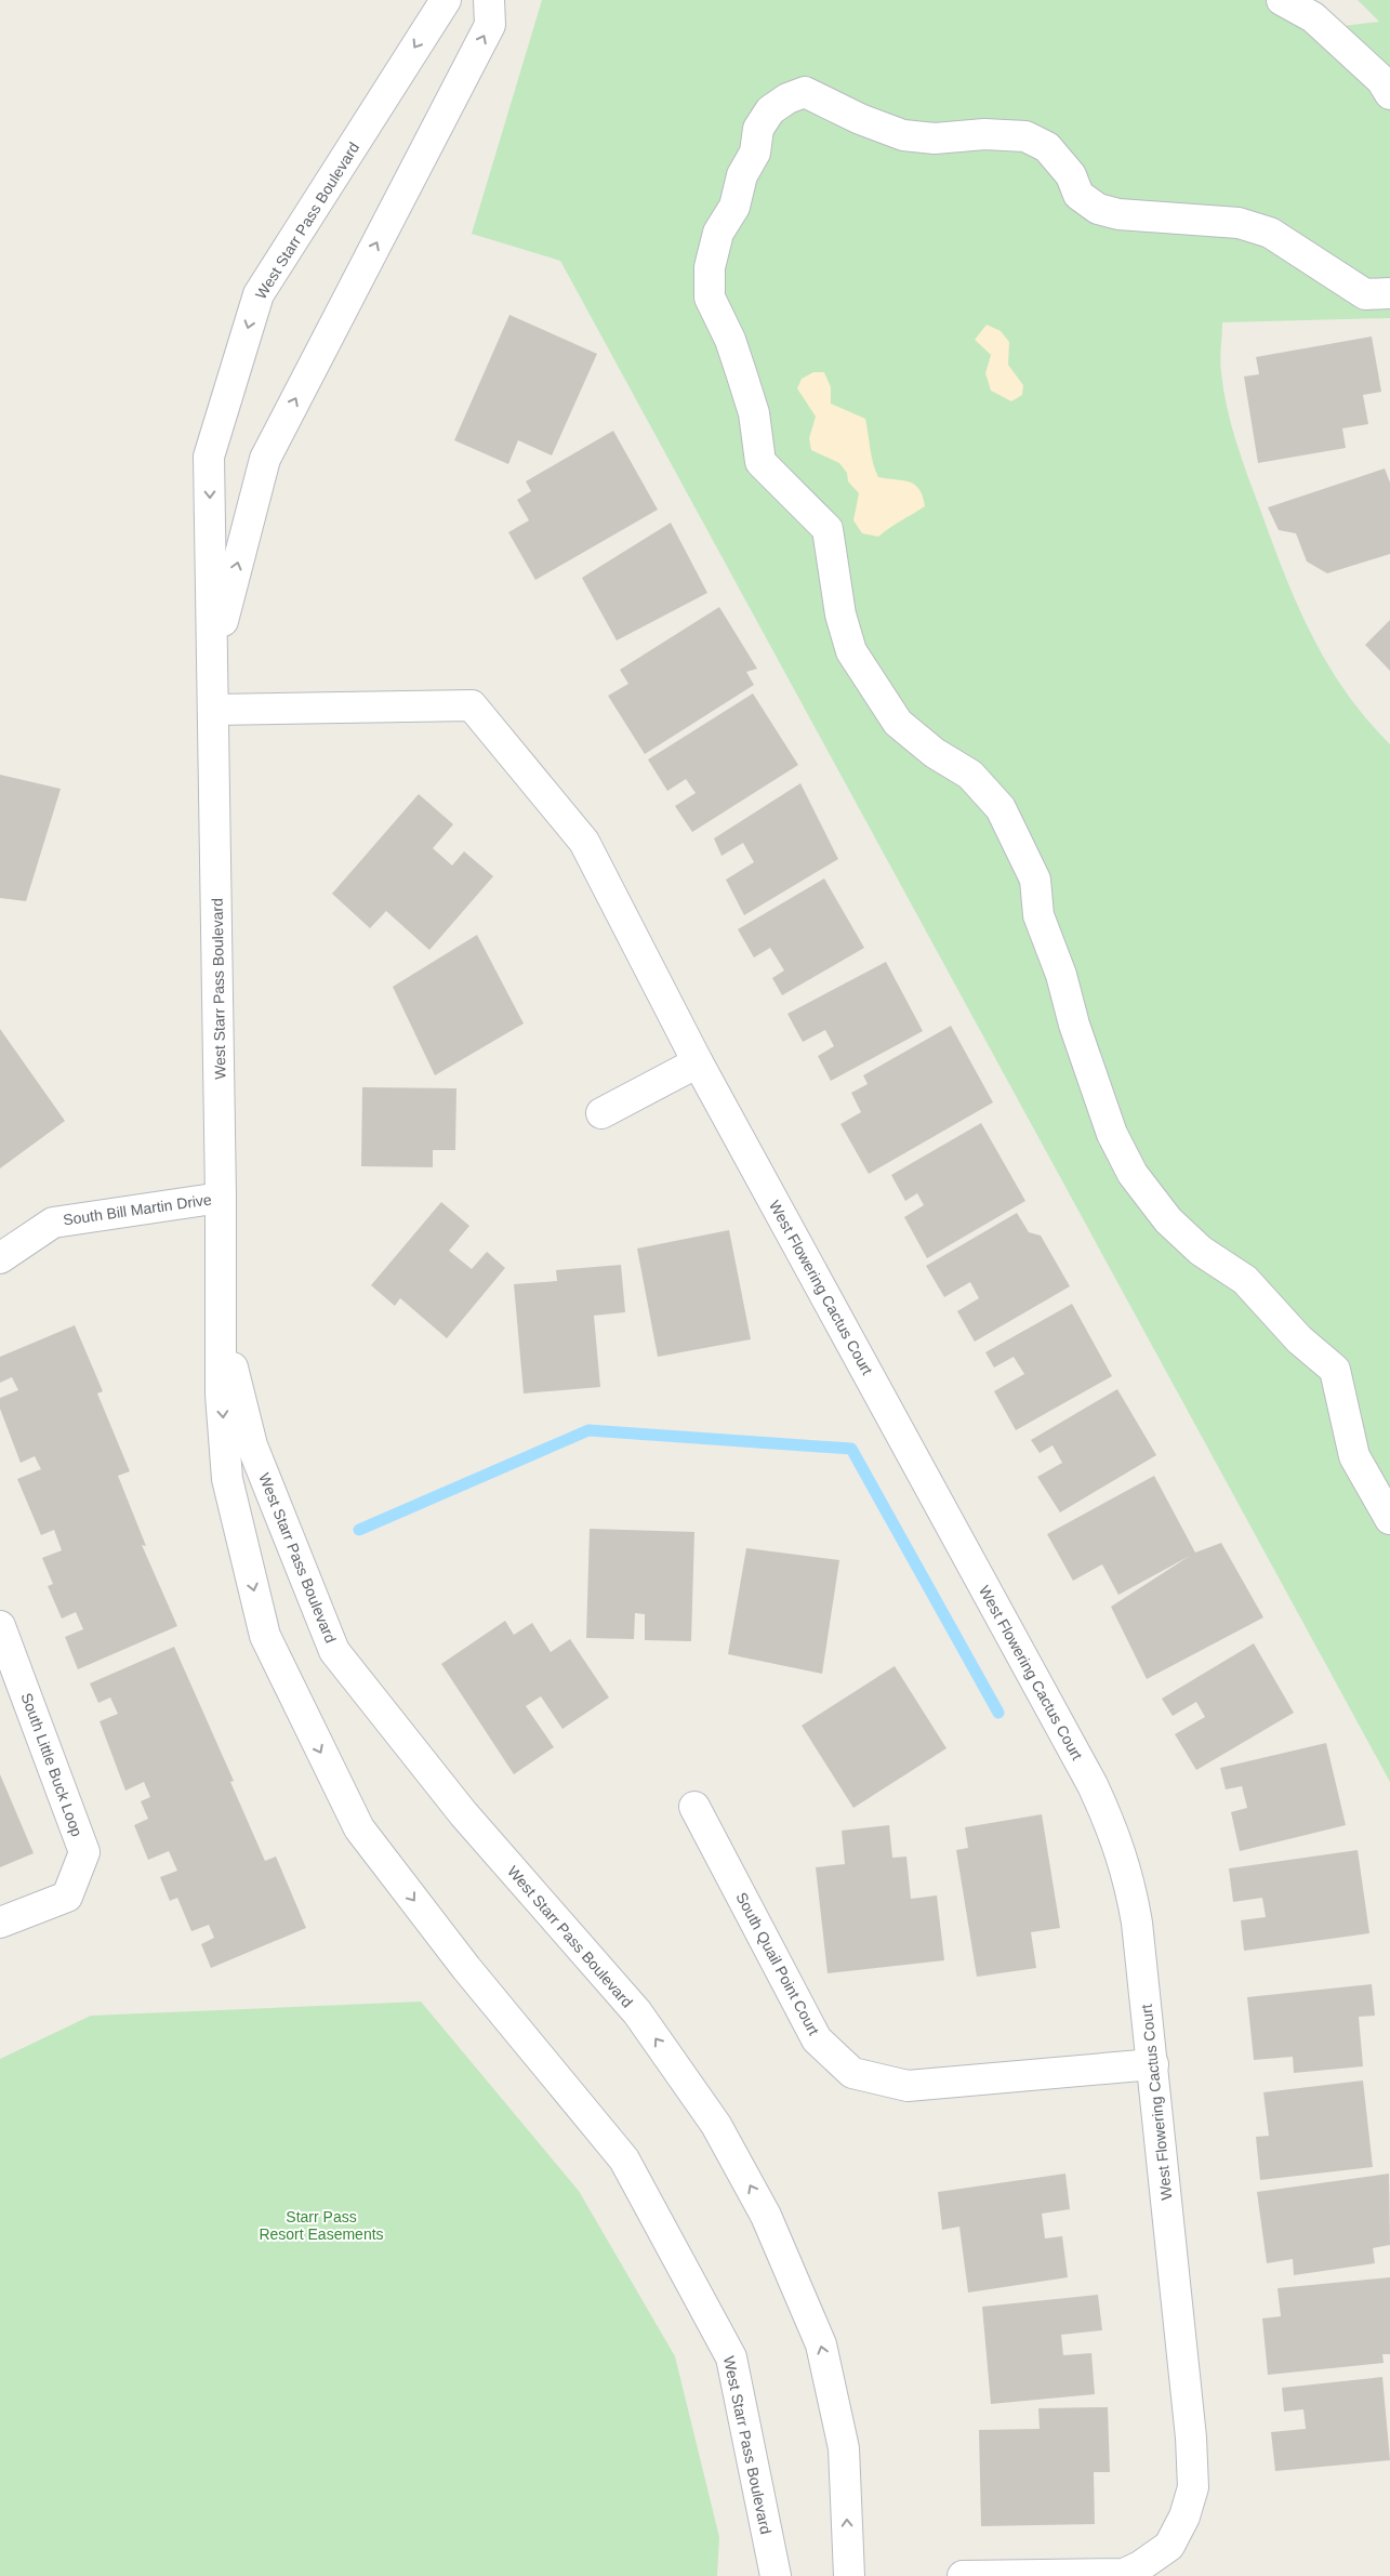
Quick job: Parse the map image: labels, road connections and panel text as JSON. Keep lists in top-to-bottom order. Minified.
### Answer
{"streets":{"street":["West Starr Pass Boulevard","South Bill Martin Drive","West Flowering Cactus Court","South Little Buck Loop","South Quail Point Court"]},"crossings":[["West Starr Pass Boulevard","South Bill Martin Drive"],["West Starr Pass Boulevard","West Flowering Cactus Court"],["West Flowering Cactus Court","South Quail Point Court"]],"parks":["Starr Pass Resort Easements"]}
